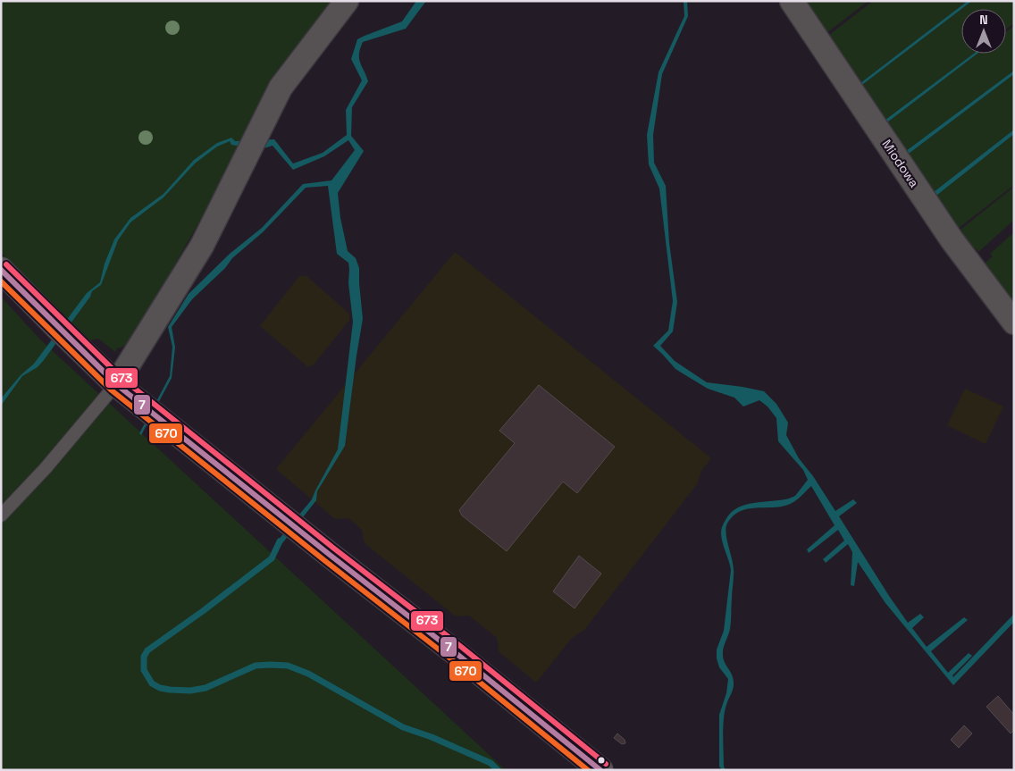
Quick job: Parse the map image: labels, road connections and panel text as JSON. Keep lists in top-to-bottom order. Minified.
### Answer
{"streets":{"street":["Miodowa"]},"lines":["transit line 673","transit line 7","transit line 670"],"north":"top"}
